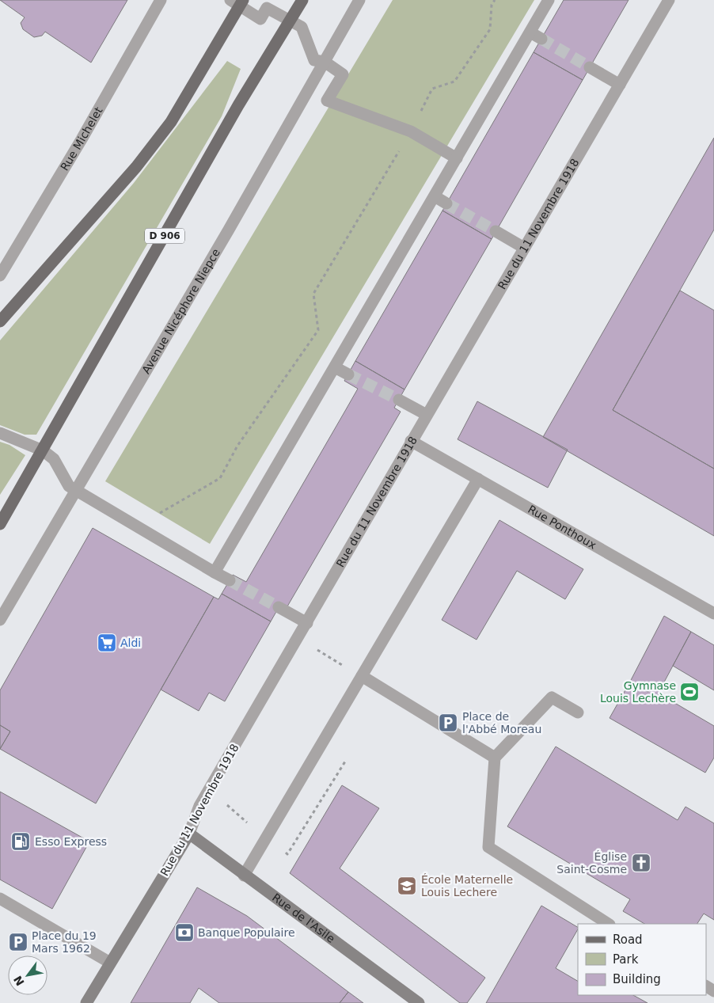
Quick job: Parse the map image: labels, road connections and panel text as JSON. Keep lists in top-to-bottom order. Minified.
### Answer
{"streets":{"main road":["D 906"],"street":["Rue Michelet","Rue du 11 Novembre 1918","Avenue Nicéphore Niepce","Rue Ponthoux","Rue de l'Asile"]},"crossings":[["Rue du 11 Novembre 1918","Rue Ponthoux"],["Rue du 11 Novembre 1918","Rue de l'Asile"]],"places":{"supermarket":["Aldi"],"sports":["Gymnase Louis Lechère"],"parking":["Place de l'Abbé Moreau","Place du 19 Mars 1962"],"fuel station":["Esso Express"],"church":["Église Saint-Cosme"],"school or university":["École Maternelle Louis Lechere"],"bank":["Banque Populaire"]},"legend":["Road","Park","Building"],"north":"bottom left"}
